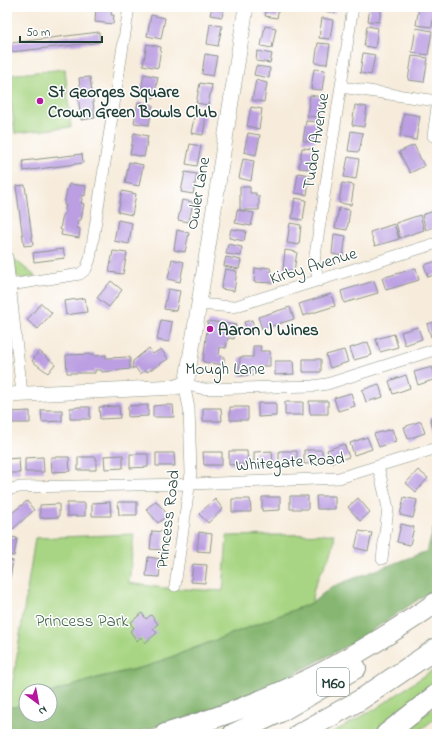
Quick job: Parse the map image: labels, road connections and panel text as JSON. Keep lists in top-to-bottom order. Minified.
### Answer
{"streets":{"highway":["M60"],"street":["Tudor Avenue","Owler Lane","Kirby Avenue","Mough Lane","Whitegate Road","Princess Road"]},"crossings":[["Tudor Avenue","Kirby Avenue"],["Owler Lane","Kirby Avenue"],["Owler Lane","Mough Lane"],["Owler Lane","Princess Road"],["Mough Lane","Princess Road"],["Whitegate Road","Princess Road"]],"parks":["Princess Park"],"places":["St Georges Square Crown Green Bowls Club","Aaron J Wines"],"scale_bar":"50 m","north":"bottom right"}
